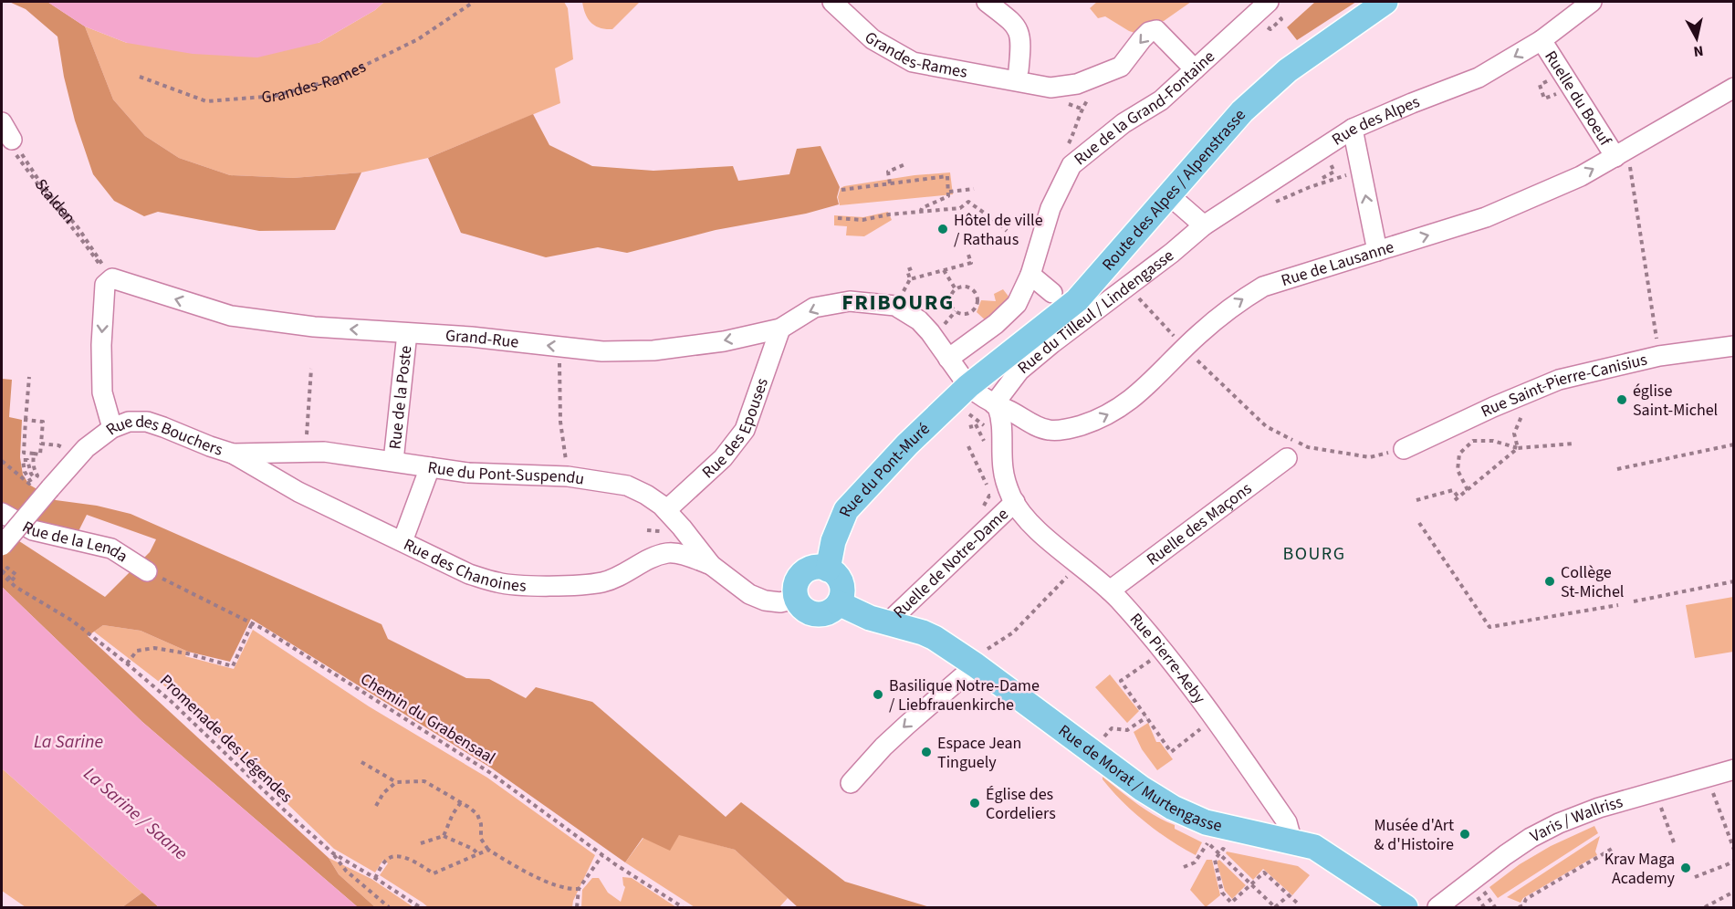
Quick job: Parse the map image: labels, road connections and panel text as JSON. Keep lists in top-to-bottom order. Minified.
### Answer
{"streets":{"main road":["Route des Alpes / Alpenstrasse","Rue du Pont-Muré","Rue de Morat / Murtengasse"],"street":["Grandes-Rames","Ruelle du Boeuf","Rue de la Grand-Fontaine","Rue des Alpes","Rue de Lausanne","Rue du Tilleul / Lindengasse","Grand-Rue","Rue Saint-Pierre-Canisius","Rue de la Poste","Rue des Epouses","Rue des Bouchers","Rue du Pont-Suspendu","Ruelle des Maçons","Rue de la Lenda","Rue des Chanoines","Ruelle de Notre-Dame","Rue Pierre-Aeby","Varis / Wallriss"],"path":["Stalden","Chemin du Grabensaal","Promenade des Légendes"]},"crossings":[["Grandes-Rames","Rue de la Grand-Fontaine"],["Ruelle du Boeuf","Rue des Alpes"],["Ruelle du Boeuf","Rue de Lausanne"],["Rue de la Grand-Fontaine","Rue de Lausanne"],["Rue de la Grand-Fontaine","Grand-Rue"],["Rue des Alpes","Rue du Tilleul / Lindengasse"],["Route des Alpes / Alpenstrasse","Rue de Lausanne"],["Route des Alpes / Alpenstrasse","Rue du Pont-Muré"],["Stalden","Grand-Rue"],["Rue de Lausanne","Rue du Tilleul / Lindengasse"],["Rue de Lausanne","Grand-Rue"],["Rue de Lausanne","Rue du Pont-Muré"],["Rue de Lausanne","Rue Pierre-Aeby"],["Rue du Tilleul / Lindengasse","Rue Pierre-Aeby"],["Grand-Rue","Rue de la Poste"],["Grand-Rue","Rue des Epouses"],["Rue de la Poste","Rue du Pont-Suspendu"],["Rue des Epouses","Rue du Pont-Suspendu"],["Rue des Bouchers","Rue du Pont-Suspendu"],["Rue des Bouchers","Rue des Chanoines"],["Rue du Pont-Muré","Rue de Morat / Murtengasse"],["Rue du Pont-Suspendu","Rue des Chanoines"],["Ruelle des Maçons","Rue Pierre-Aeby"],["Rue de la Lenda","Chemin du Grabensaal"],["Ruelle de Notre-Dame","Rue Pierre-Aeby"],["Ruelle de Notre-Dame","Rue de Morat / Murtengasse"],["Rue Pierre-Aeby","Rue de Morat / Murtengasse"]],"one_way":["Rue des Alpes","Rue de Lausanne","Grand-Rue"],"districts":["FRIBOURG","BOURG"],"water":["La Sarine","La Sarine / Saane"],"places":["Hôtel de ville / Rathaus","église Saint-Michel","Collège St-Michel","Basilique Notre-Dame / Liebfrauenkirche","Espace Jean Tinguely","Église des Cordeliers","Musée d'Art & d'Histoire","Krav Maga Academy"],"north":"bottom"}
